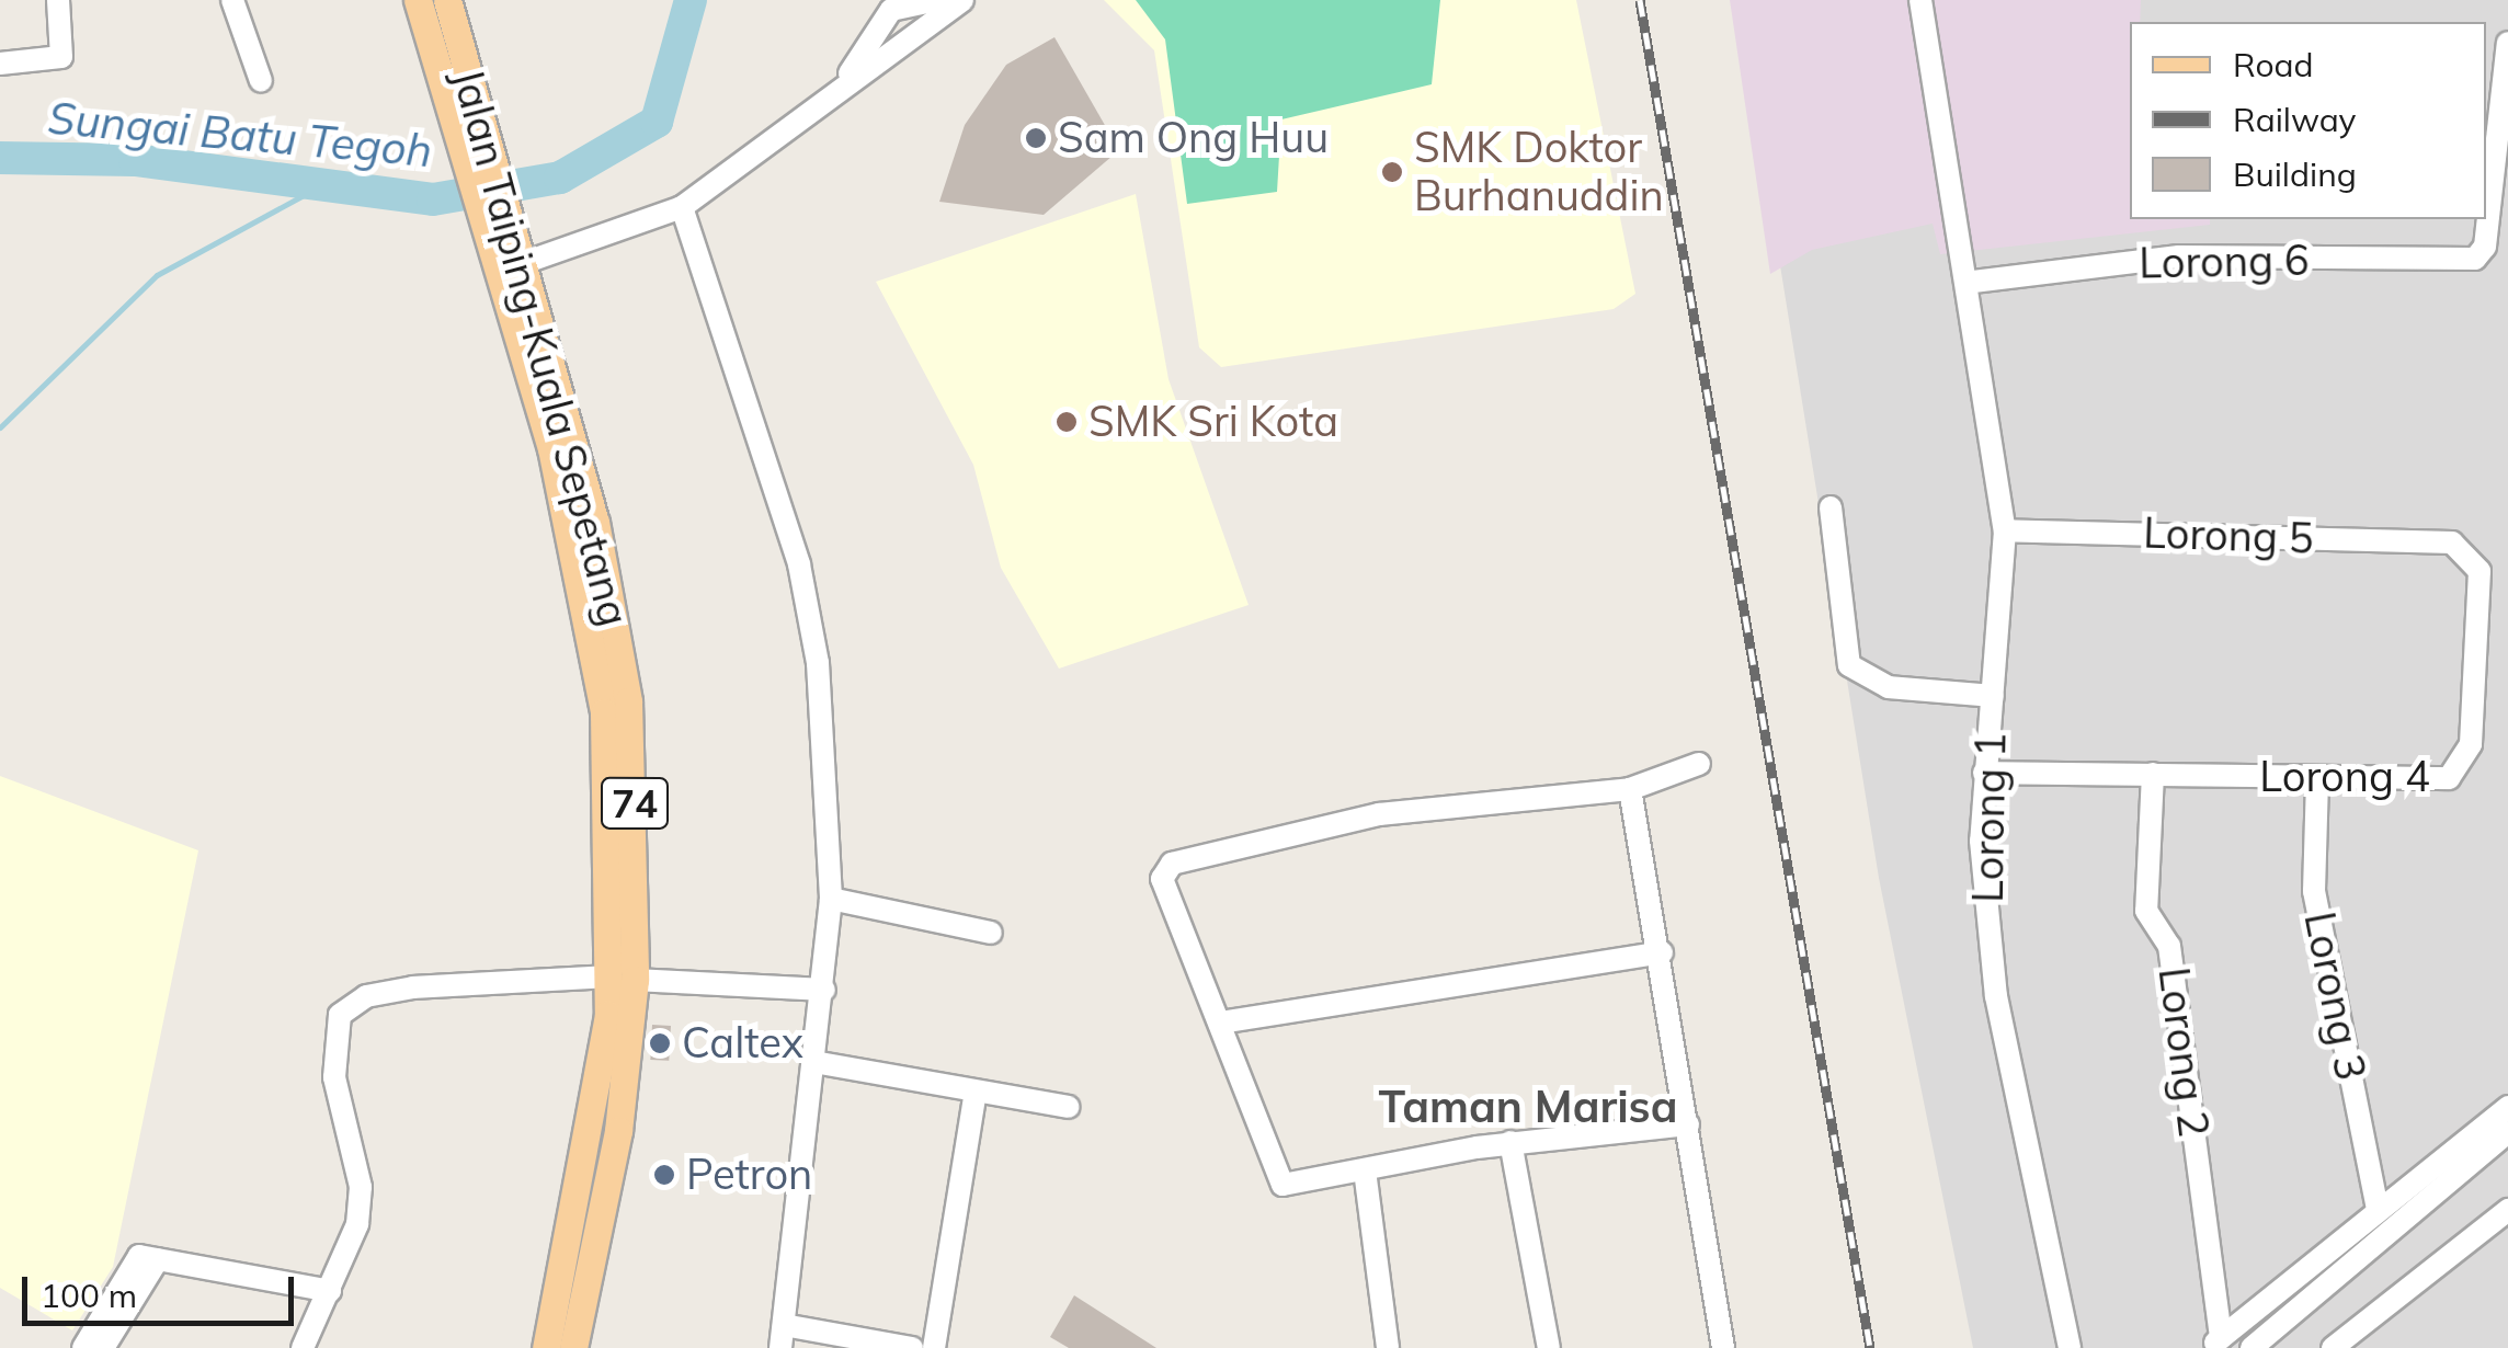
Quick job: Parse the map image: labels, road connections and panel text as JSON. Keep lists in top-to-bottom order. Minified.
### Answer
{"streets":{"main road":["Jalan Taiping-Kuala Sepetang","74"],"street":["Lorong 6","Lorong 5","Lorong 4","Lorong 1","Lorong 3","Lorong 2"]},"crossings":[["Lorong 6","Lorong 1"],["Lorong 5","Lorong 4"],["Lorong 5","Lorong 1"],["Lorong 4","Lorong 1"],["Lorong 4","Lorong 3"],["Lorong 4","Lorong 2"]],"districts":["Taman Marisa"],"water":["Sungai Batu Tegoh"],"places":["Sam Ong Huu","SMK Doktor Burhanuddin","SMK Sri Kota","Caltex","Petron"],"legend":["Road","Railway","Building"],"scale_bar":"100 m"}
